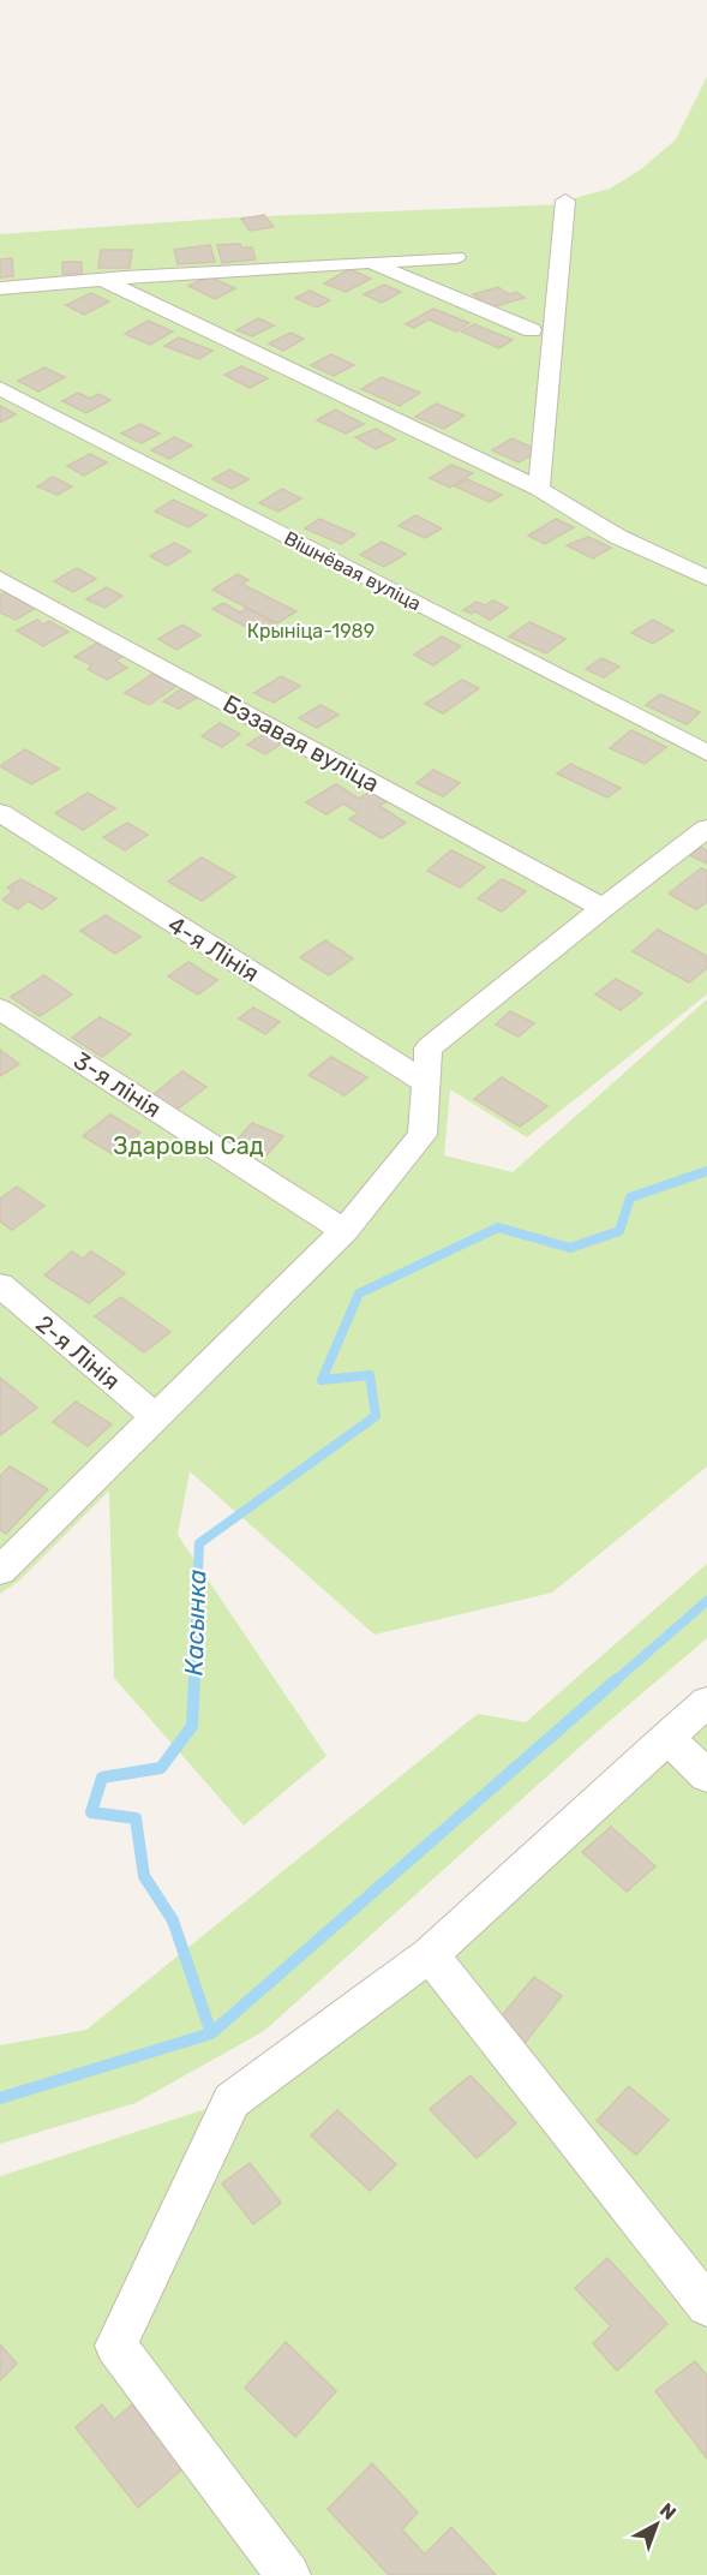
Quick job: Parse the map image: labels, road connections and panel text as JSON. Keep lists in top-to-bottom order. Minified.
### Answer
{"streets":{"street":["Вішнёвая вуліца","Бэзавая вуліца","4-я Лінія","3-я лінія","2-я Лінія"]},"water":["Касынка"],"parks":["Крыніца-1989","Здаровы Сад"],"north":"top right"}
